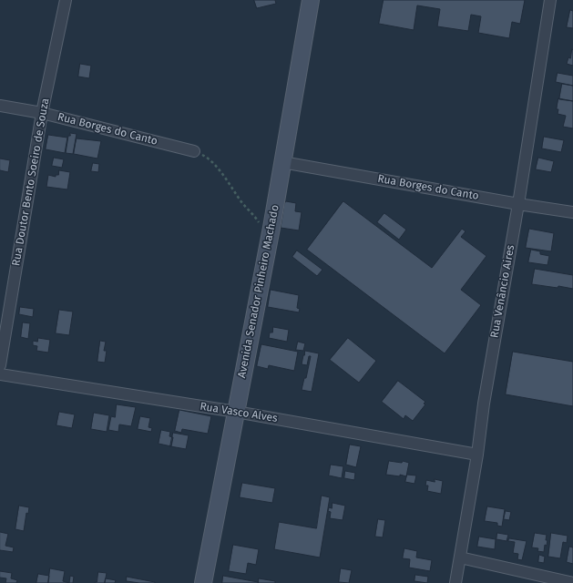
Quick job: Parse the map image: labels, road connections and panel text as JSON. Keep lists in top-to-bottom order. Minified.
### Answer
{"streets":{"main road":["Avenida Senador Pinheiro Machado"],"street":["Rua Borges do Canto","Rua Doutor Bento Soeiro de Souza","Rua Venâncio Aires","Rua Vasco Alves"]},"crossings":[["Rua Borges do Canto","Rua Doutor Bento Soeiro de Souza"],["Rua Borges do Canto","Avenida Senador Pinheiro Machado"],["Rua Borges do Canto","Rua Venâncio Aires"],["Avenida Senador Pinheiro Machado","Rua Vasco Alves"],["Rua Venâncio Aires","Rua Vasco Alves"]]}
